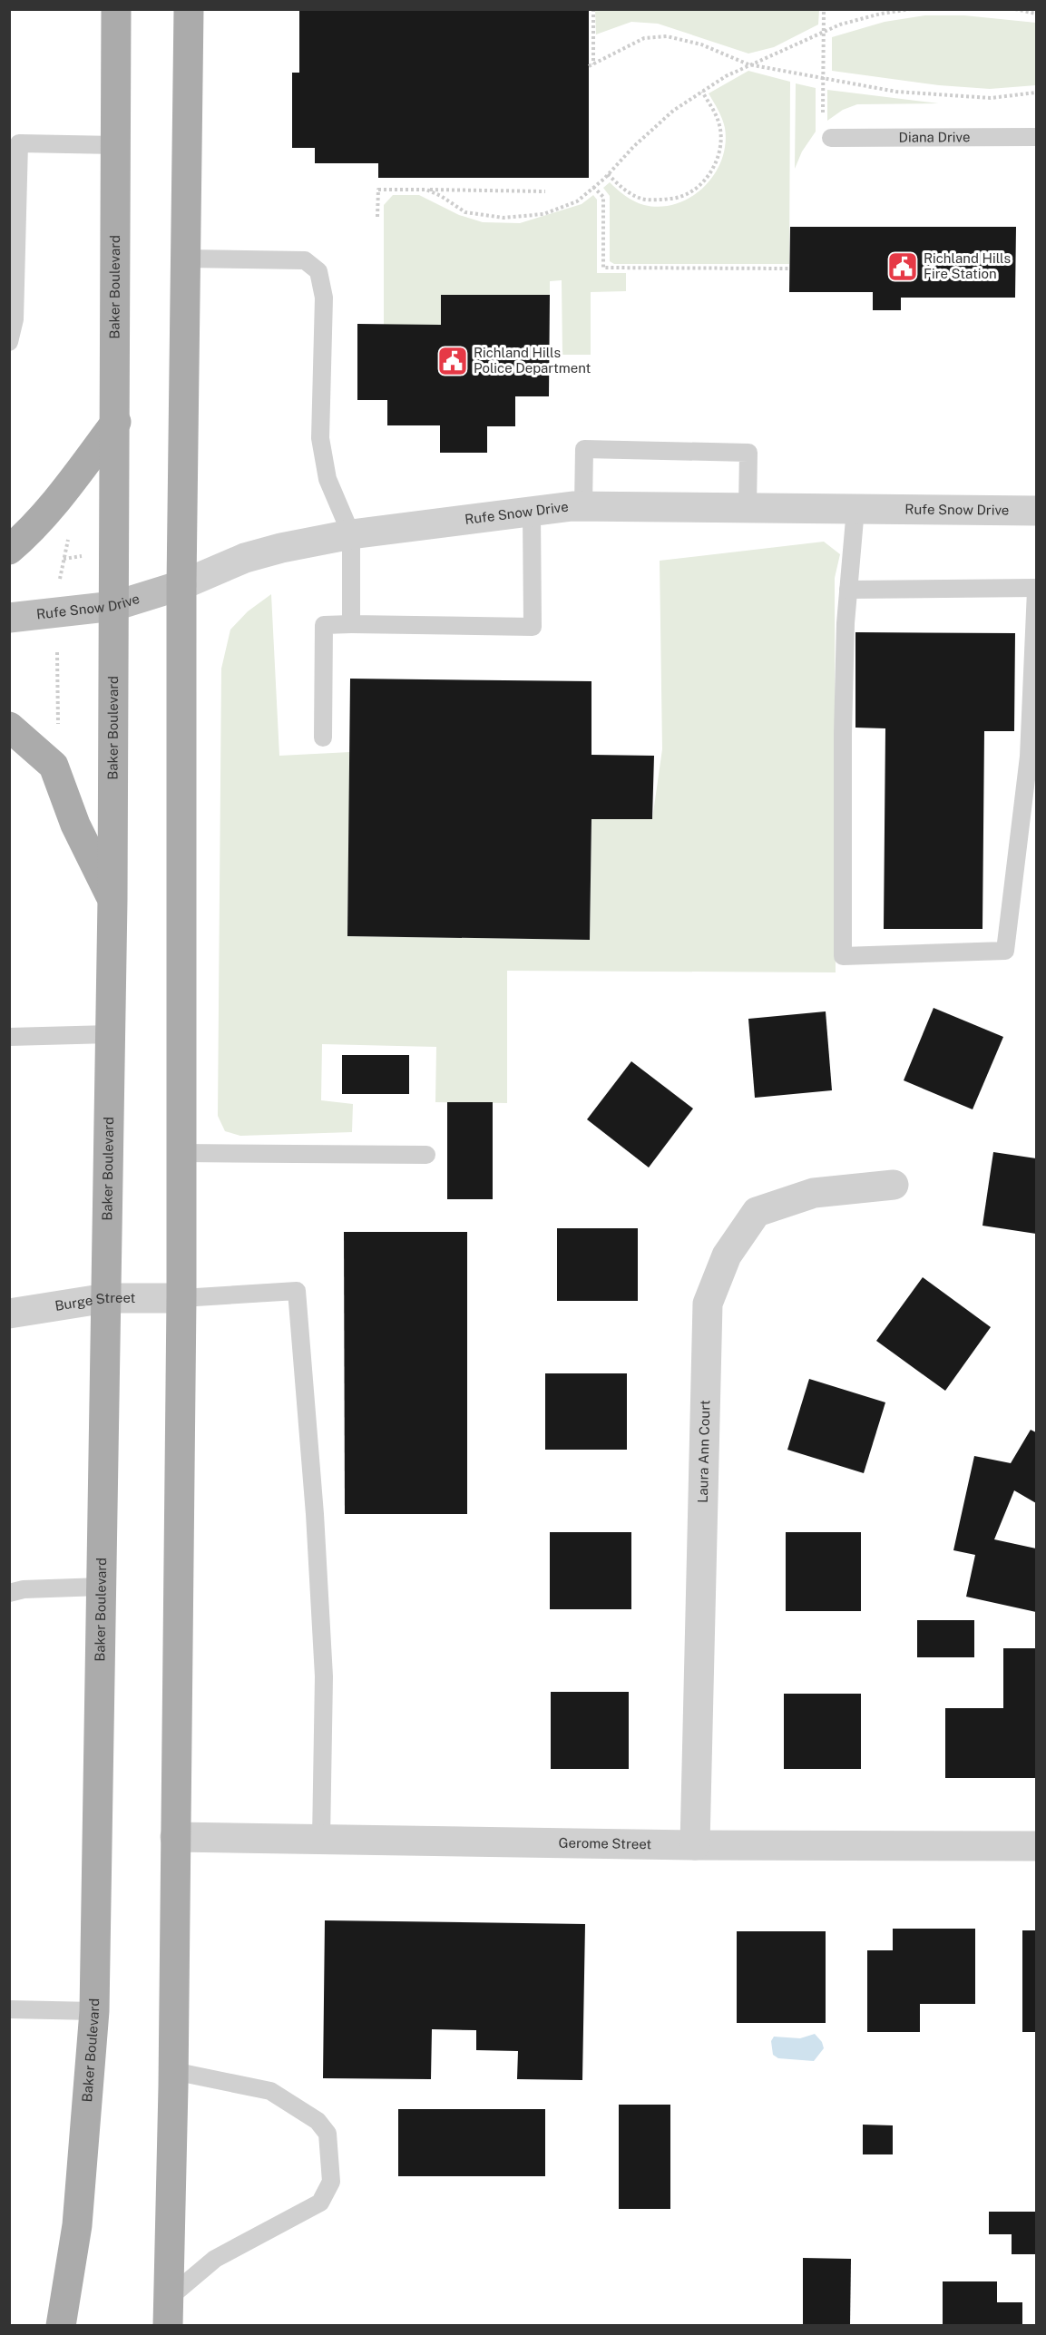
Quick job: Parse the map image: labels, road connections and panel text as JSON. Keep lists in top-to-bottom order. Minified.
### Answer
{"streets":{"main road":["Baker Boulevard","Rufe Snow Drive"],"street":["Burge Street","Laura Ann Court","Gerome Street"],"lane":["Diana Drive"]},"crossings":[["Baker Boulevard","Rufe Snow Drive"],["Baker Boulevard","Burge Street"],["Laura Ann Court","Gerome Street"]],"places":{"public building":["Richland Hills Fire Station","Richland Hills Police Department"]}}
